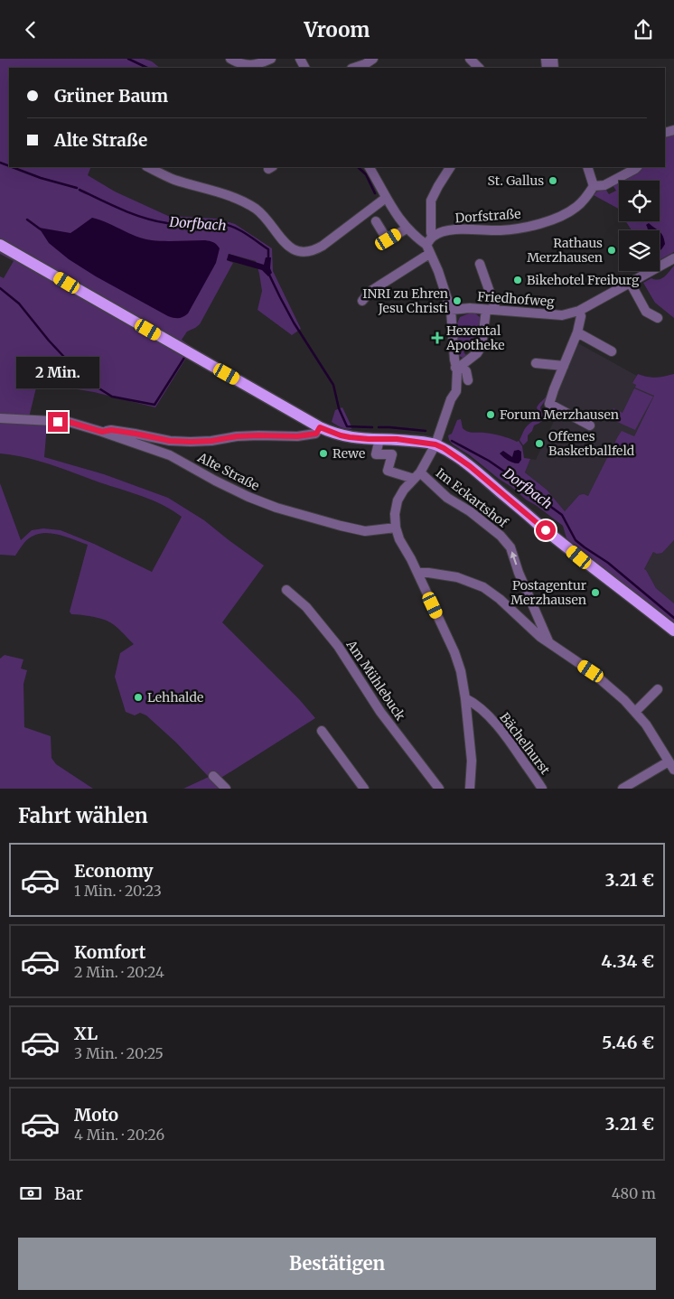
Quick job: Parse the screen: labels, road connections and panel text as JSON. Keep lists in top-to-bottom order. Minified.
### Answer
{"streets":{"street":["Dorfstraße","Friedhofweg","Alte Straße","Im Eckartshof","Am Mühlebuck","Bächelhurst"]},"one_way":["Im Eckartshof"],"water":["Dorfbach"],"places":{"other":["St. Gallus","Rathaus Merzhausen","Bikehotel Freiburg","INRI zu Ehren Jesu Christi","Forum Merzhausen","Offenes Basketballfeld","Rewe","Postagentur Merzhausen","Lehhalde"],"health":["Hexental Apotheke"]},"page":{"header":"Vroom","banner":["Grüner Baum","Alte Straße"],"bubble":"2 Min.","heading":"Fahrt wählen","list":[{"name":"Economy","note":"1 Min. · 20:23","value":"3.21 €"},{"name":"Komfort","note":"2 Min. · 20:24","value":"4.34 €"},{"name":"XL","note":"3 Min. · 20:25","value":"5.46 €"},{"name":"Moto","note":"4 Min. · 20:26","value":"3.21 €"}],"pay":["Bar","480 m"],"buttons":"Bestätigen"}}
